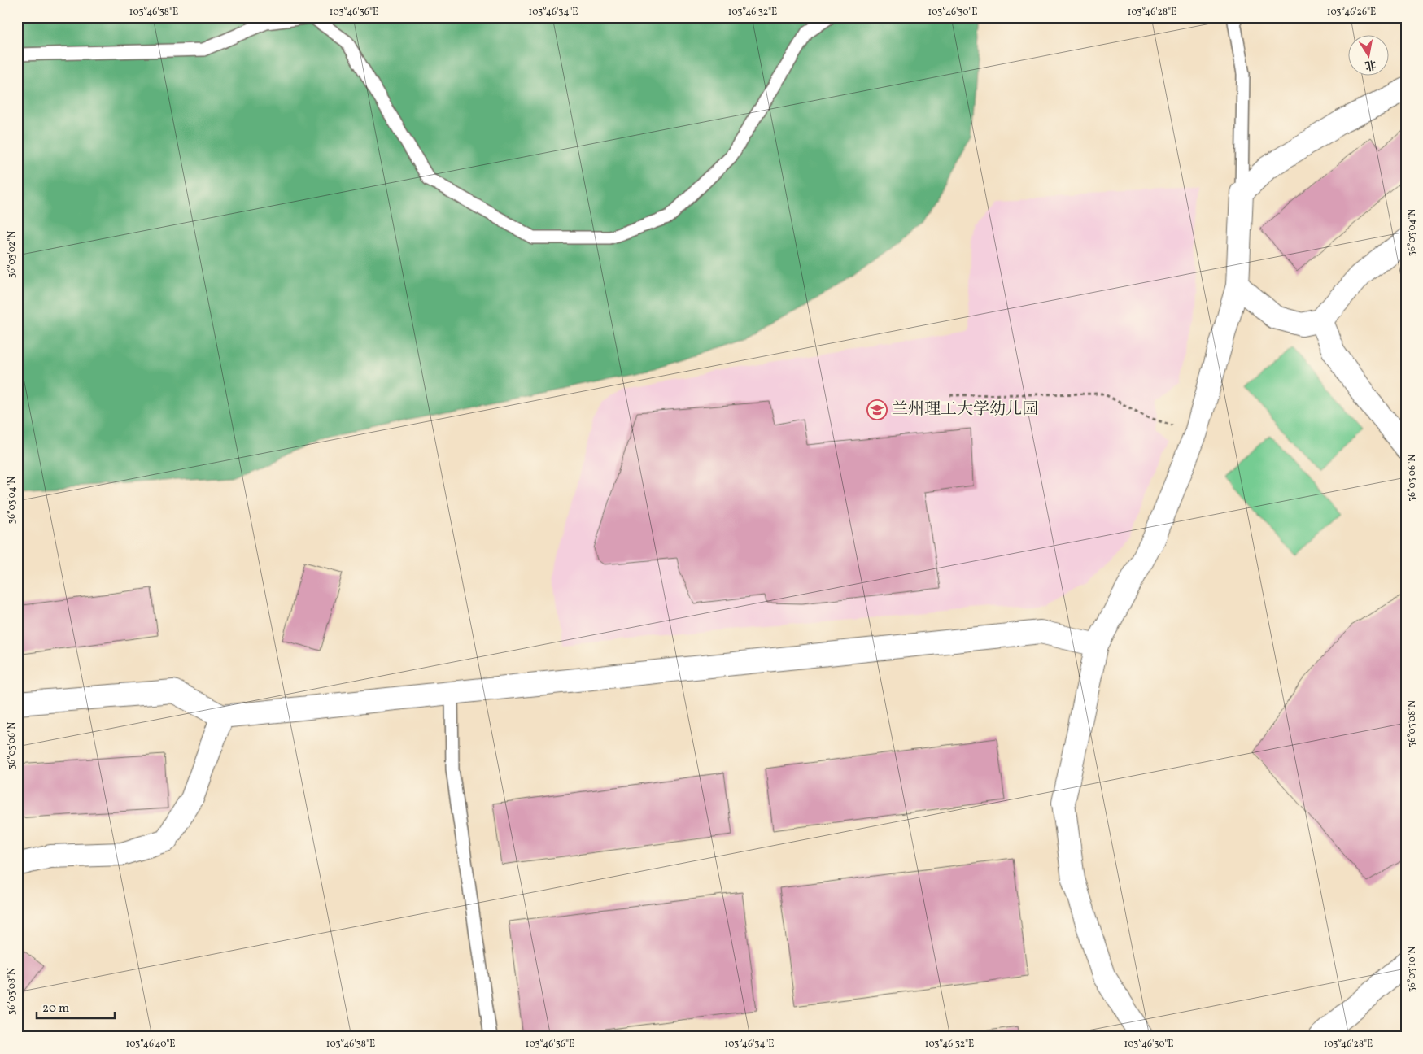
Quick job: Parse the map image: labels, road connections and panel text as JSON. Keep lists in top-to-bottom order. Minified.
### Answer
{"places":{"school or university":["兰州理工大学幼儿园"]},"scale_bar":"20 m","north":"bottom","coordinates":["103°46'38\"E","103°46'36\"E","103°46'34\"E","103°46'32\"E","103°46'30\"E","103°46'28\"E","103°46'26\"E","36°03'04\"N","36°03'02\"N","36°03'06\"N","36°03'08\"N","36°03'10\"N","103°46'40\"E"]}
